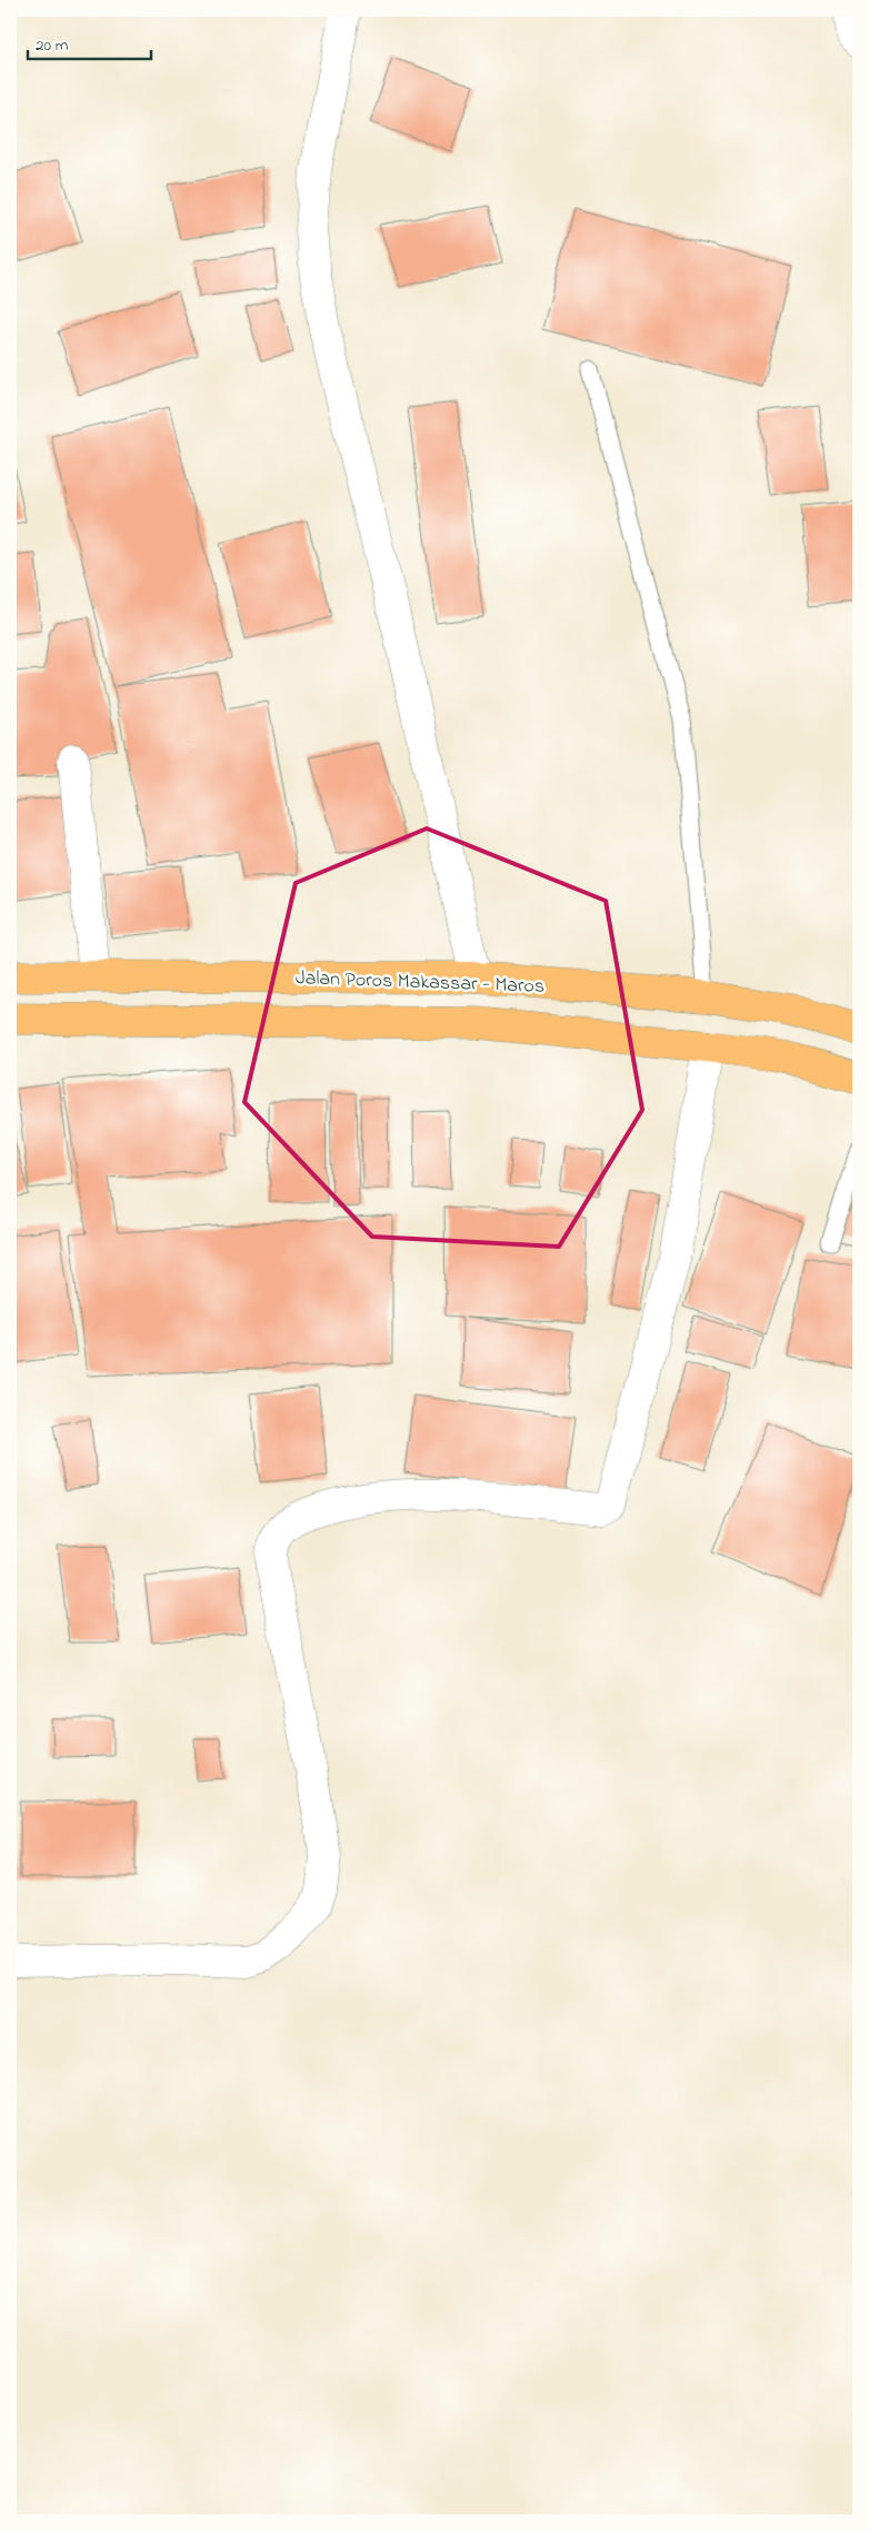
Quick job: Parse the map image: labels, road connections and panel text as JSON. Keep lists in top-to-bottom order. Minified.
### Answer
{"streets":{"highway":["Jalan Poros Makassar - Maros"]},"scale_bar":"20 m"}
